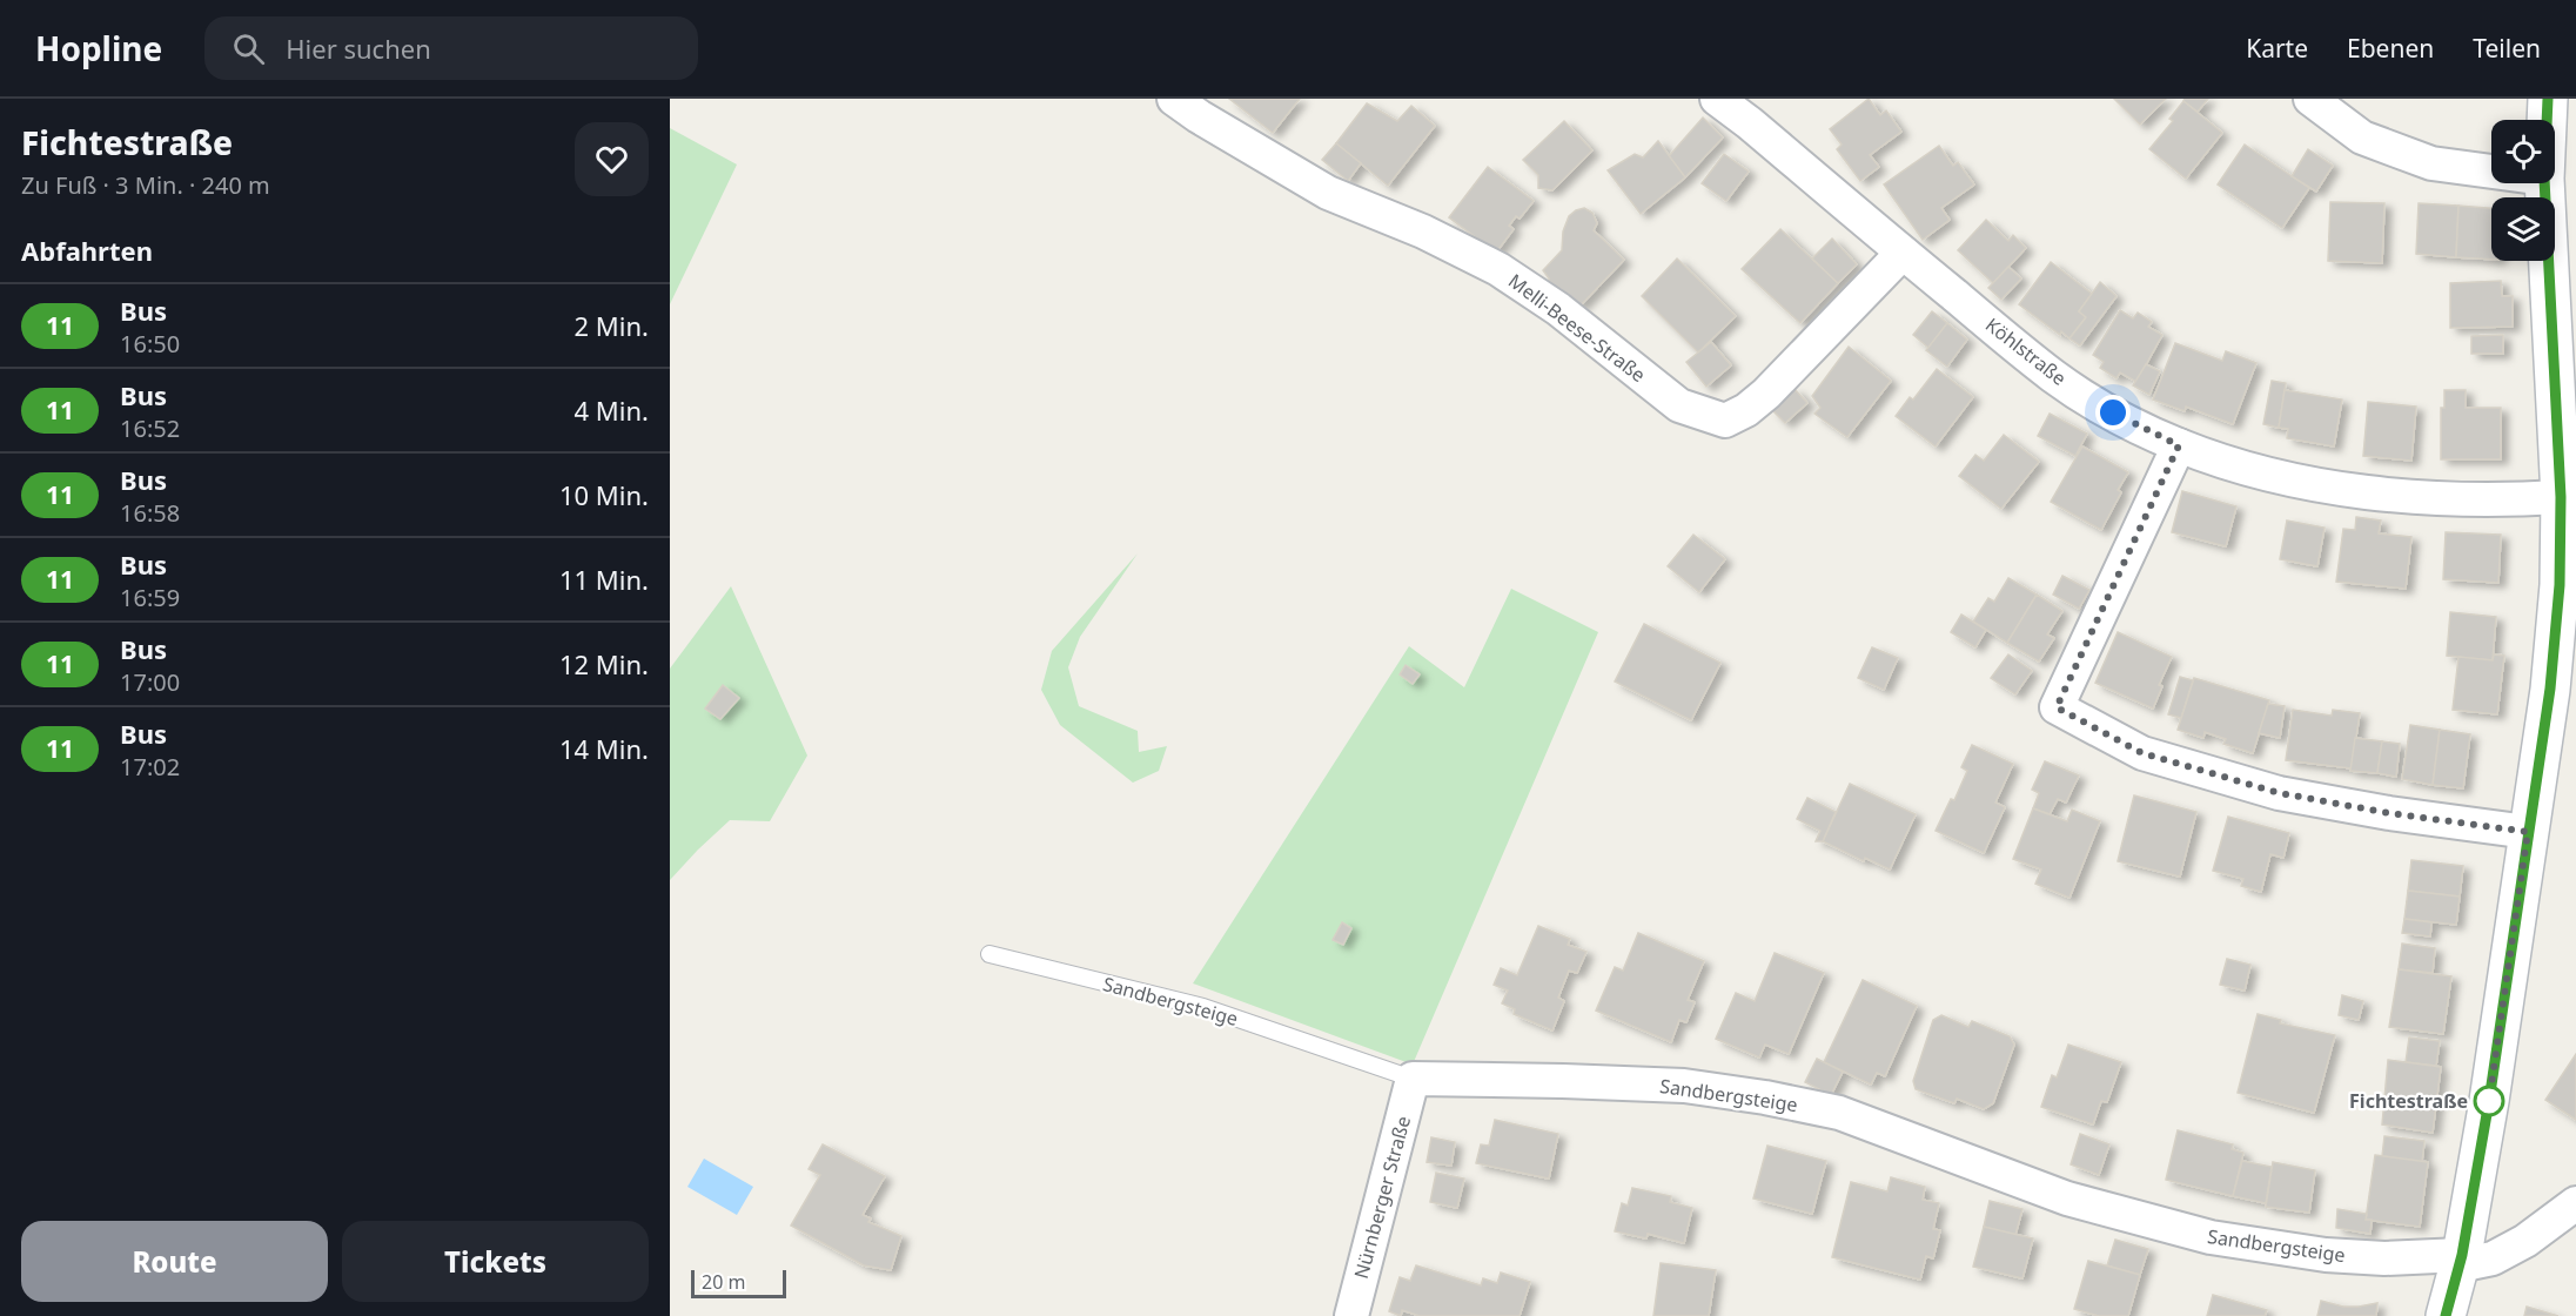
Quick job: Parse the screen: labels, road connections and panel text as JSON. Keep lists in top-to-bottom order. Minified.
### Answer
{"streets":{"street":["Melli-Beese-Straße","Köhlstraße","Sandbergsteige","Nürnberger Straße"]},"crossings":[["Melli-Beese-Straße","Köhlstraße"],["Sandbergsteige","Nürnberger Straße"]],"places":["Fichtestraße"],"lines":["bus line 11"],"scale_bar":"20 m","page":{"header":"Hopline","search":"Hier suchen","nav":["Karte","Ebenen","Teilen"],"heading":[["Fichtestraße","Zu Fuß · 3 Min. · 240 m"],"Abfahrten"],"list":[{"mark":"11","name":"Bus","note":"16:50","value":"2 Min."},{"mark":"11","name":"Bus","note":"16:52","value":"4 Min."},{"mark":"11","name":"Bus","note":"16:58","value":"10 Min."},{"mark":"11","name":"Bus","note":"16:59","value":"11 Min."},{"mark":"11","name":"Bus","note":"17:00","value":"12 Min."},{"mark":"11","name":"Bus","note":"17:02","value":"14 Min."}],"buttons":["Route","Tickets"],"scale":"20 m"}}
